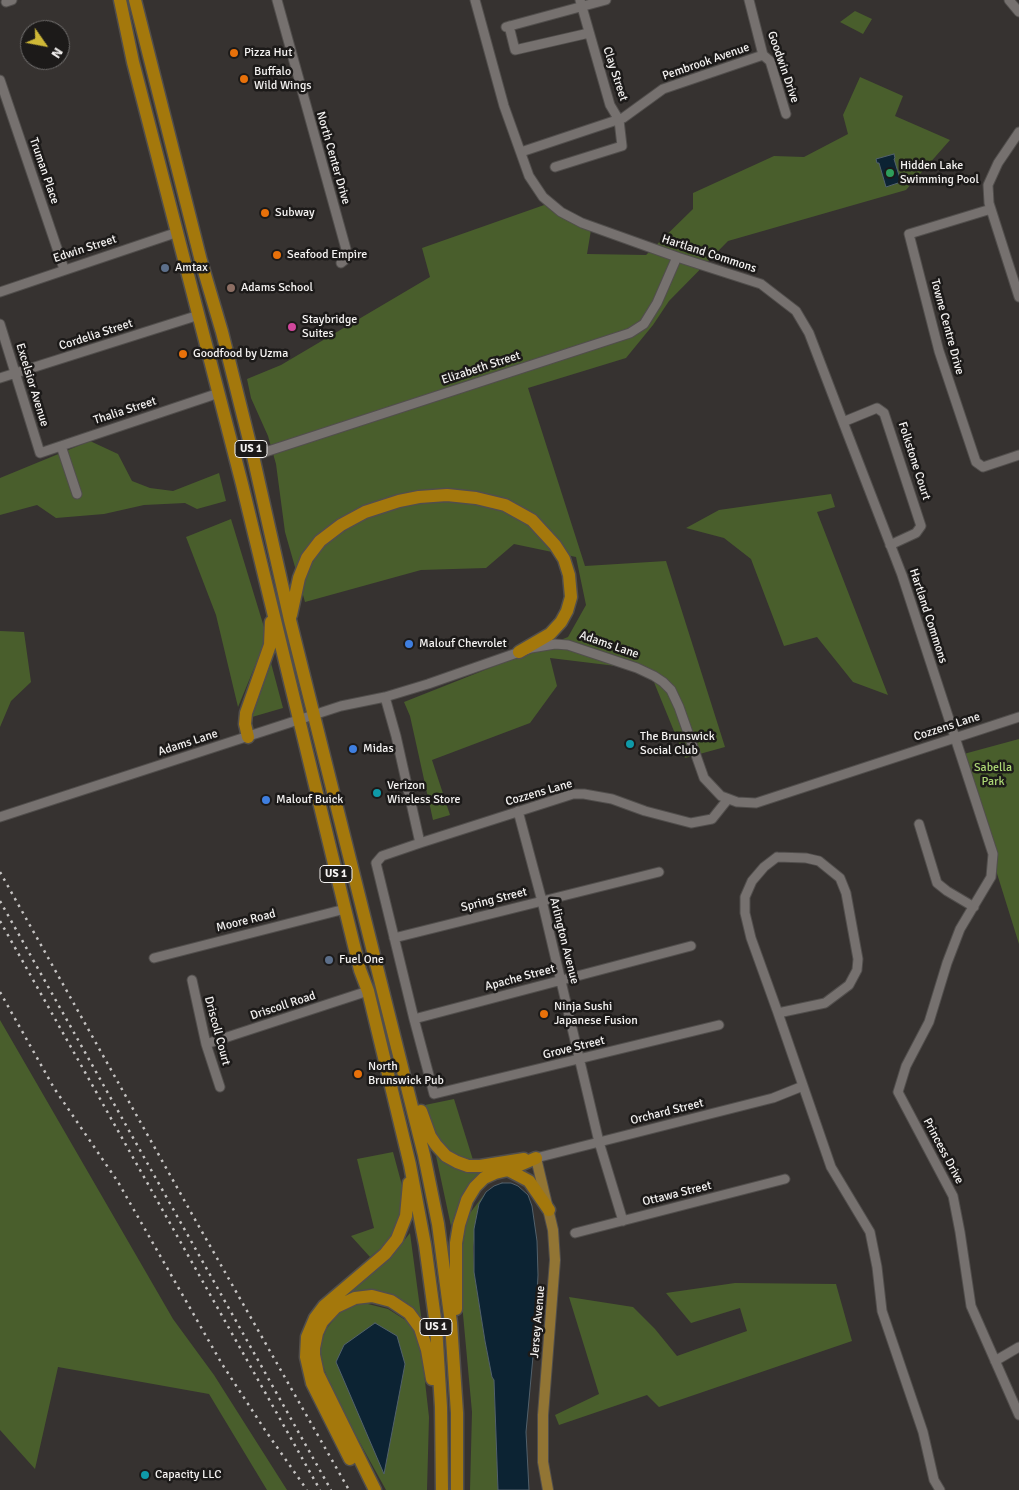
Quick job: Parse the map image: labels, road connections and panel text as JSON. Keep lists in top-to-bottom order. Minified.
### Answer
{"streets":{"highway":["US 1"],"main road":["Jersey Avenue"],"street":["Pembrook Avenue","Goodwin Drive","Clay Street","North Center Drive","Truman Place","Edwin Street","Hartland Commons","Towne Centre Drive","Cordelia Street","Elizabeth Street","Excelsior Avenue","Thalia Street","Folkstone Court","Adams Lane","Cozzens Lane","Spring Street","Moore Road","Arlington Avenue","Apache Street","Driscoll Road","Driscoll Court","Grove Street","Orchard Street","Princess Drive","Ottawa Street"]},"crossings":[["Pembrook Avenue","Goodwin Drive"],["Pembrook Avenue","Clay Street"],["Pembrook Avenue","Hartland Commons"],["Truman Place","Edwin Street"],["Edwin Street","US 1"],["Hartland Commons","Elizabeth Street"],["Hartland Commons","Folkstone Court"],["Hartland Commons","Cozzens Lane"],["Hartland Commons","Princess Drive"],["Cordelia Street","Excelsior Avenue"],["Cordelia Street","US 1"],["Elizabeth Street","US 1"],["Excelsior Avenue","Thalia Street"],["Thalia Street","US 1"],["US 1","Adams Lane"],["US 1","Moore Road"],["US 1","Driscoll Road"],["Adams Lane","Cozzens Lane"],["Cozzens Lane","Spring Street"],["Cozzens Lane","Arlington Avenue"],["Cozzens Lane","Apache Street"],["Cozzens Lane","Grove Street"],["Spring Street","Arlington Avenue"],["Arlington Avenue","Apache Street"],["Arlington Avenue","Grove Street"],["Arlington Avenue","Orchard Street"],["Arlington Avenue","Ottawa Street"],["Driscoll Road","Driscoll Court"],["Orchard Street","Jersey Avenue"]],"parks":["Sabella Park"],"places":["Pizza Hut","Buffalo Wild Wings","Hidden Lake Swimming Pool","Subway","Seafood Empire","Amtax","Adams School","Staybridge Suites","Goodfood by Uzma","Malouf Chevrolet","The Brunswick Social Club","Midas","Verizon Wireless Store","Malouf Buick","Fuel One","Ninja Sushi Japanese Fusion","North Brunswick Pub","Capacity LLC"],"north":"bottom right"}
